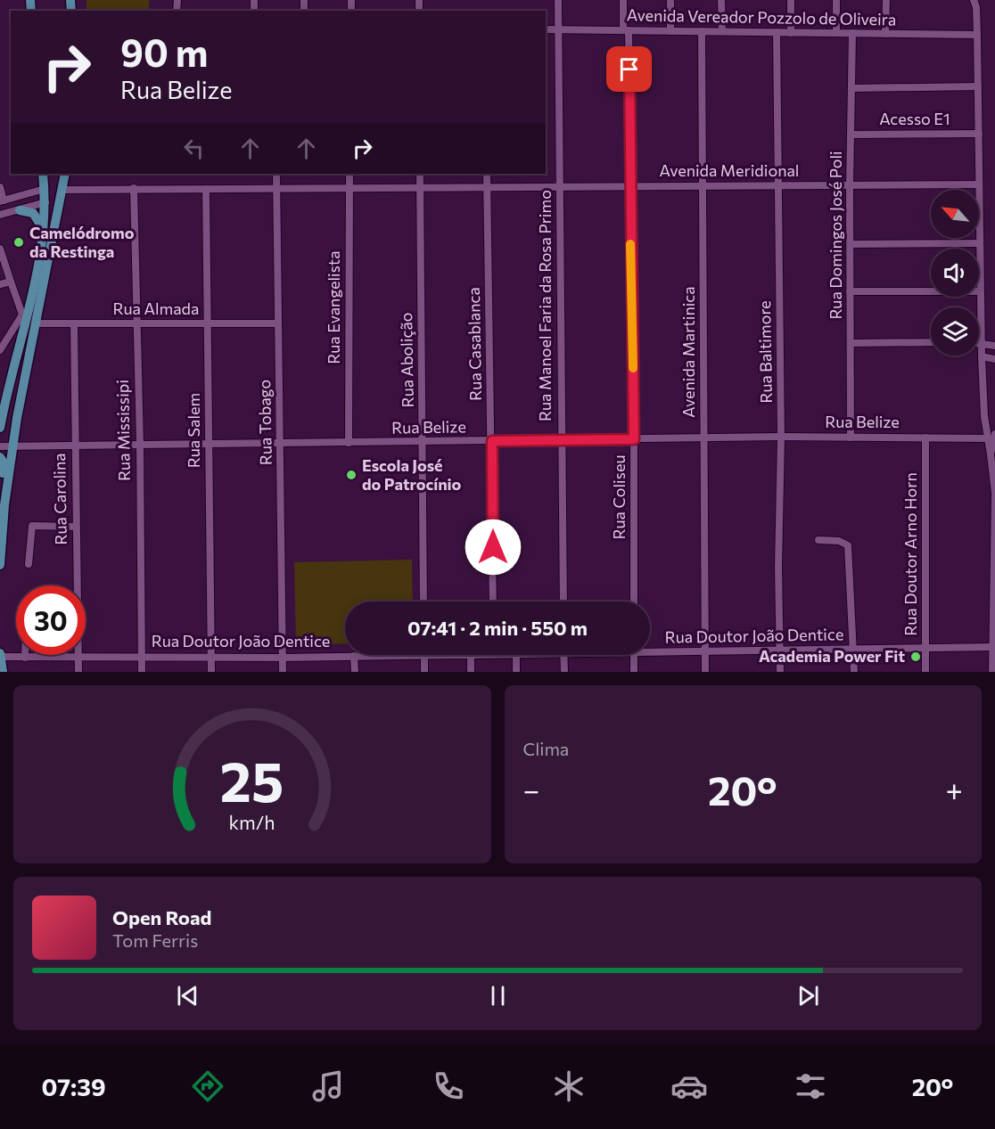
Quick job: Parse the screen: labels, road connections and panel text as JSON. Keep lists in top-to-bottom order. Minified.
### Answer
{"streets":{"street":["Avenida Vereador Pozzolo de Oliveira","Acesso E1","Avenida Meridional","Rua Domingos José Poli","Rua Manoel Faria da Rosa Primo","Rua Evangelista","Rua Almada","Rua Casablanca","Avenida Martinica","Rua Baltimore","Rua Abolição","Rua Tobago","Rua Belize","Rua Mississipi","Rua Salem","Rua Coliseu","Rua Carolina","Rua Doutor Arno Horn","Rua Doutor João Dentice"]},"crossings":[["Avenida Vereador Pozzolo de Oliveira","Rua Domingos José Poli"],["Avenida Vereador Pozzolo de Oliveira","Rua Manoel Faria da Rosa Primo"],["Avenida Vereador Pozzolo de Oliveira","Avenida Martinica"],["Avenida Vereador Pozzolo de Oliveira","Rua Baltimore"],["Avenida Vereador Pozzolo de Oliveira","Rua Coliseu"],["Acesso E1","Rua Domingos José Poli"],["Avenida Meridional","Rua Domingos José Poli"],["Avenida Meridional","Rua Manoel Faria da Rosa Primo"],["Avenida Meridional","Rua Evangelista"],["Avenida Meridional","Rua Casablanca"],["Avenida Meridional","Avenida Martinica"],["Avenida Meridional","Rua Baltimore"],["Avenida Meridional","Rua Abolição"],["Avenida Meridional","Rua Tobago"],["Avenida Meridional","Rua Mississipi"],["Avenida Meridional","Rua Salem"],["Avenida Meridional","Rua Coliseu"],["Rua Domingos José Poli","Rua Belize"],["Rua Manoel Faria da Rosa Primo","Rua Belize"],["Rua Evangelista","Rua Belize"],["Rua Almada","Rua Tobago"],["Rua Almada","Rua Mississipi"],["Rua Almada","Rua Salem"],["Rua Almada","Rua Carolina"],["Rua Casablanca","Rua Belize"],["Avenida Martinica","Rua Belize"],["Avenida Martinica","Rua Doutor João Dentice"],["Rua Baltimore","Rua Belize"],["Rua Baltimore","Rua Doutor João Dentice"],["Rua Abolição","Rua Belize"],["Rua Tobago","Rua Belize"],["Rua Tobago","Rua Doutor João Dentice"],["Rua Belize","Rua Mississipi"],["Rua Belize","Rua Salem"],["Rua Belize","Rua Coliseu"],["Rua Belize","Rua Carolina"],["Rua Belize","Rua Doutor Arno Horn"],["Rua Mississipi","Rua Doutor João Dentice"],["Rua Salem","Rua Doutor João Dentice"],["Rua Carolina","Rua Doutor João Dentice"],["Rua Doutor Arno Horn","Rua Doutor João Dentice"]],"places":["Camelódromo da Restinga","Escola José do Patrocínio","Academia Power Fit"],"north":"top left","page":{"turn":["90 m","Rua Belize"],"limit":"30","trip":"07:41 · 2 min · 550 m","tile":"Clima","heat":["−","20°","+"],"song":["Open Road","Tom Ferris"],"tabs":["07:39","20°"],"gauge":["25","km/h"]}}
